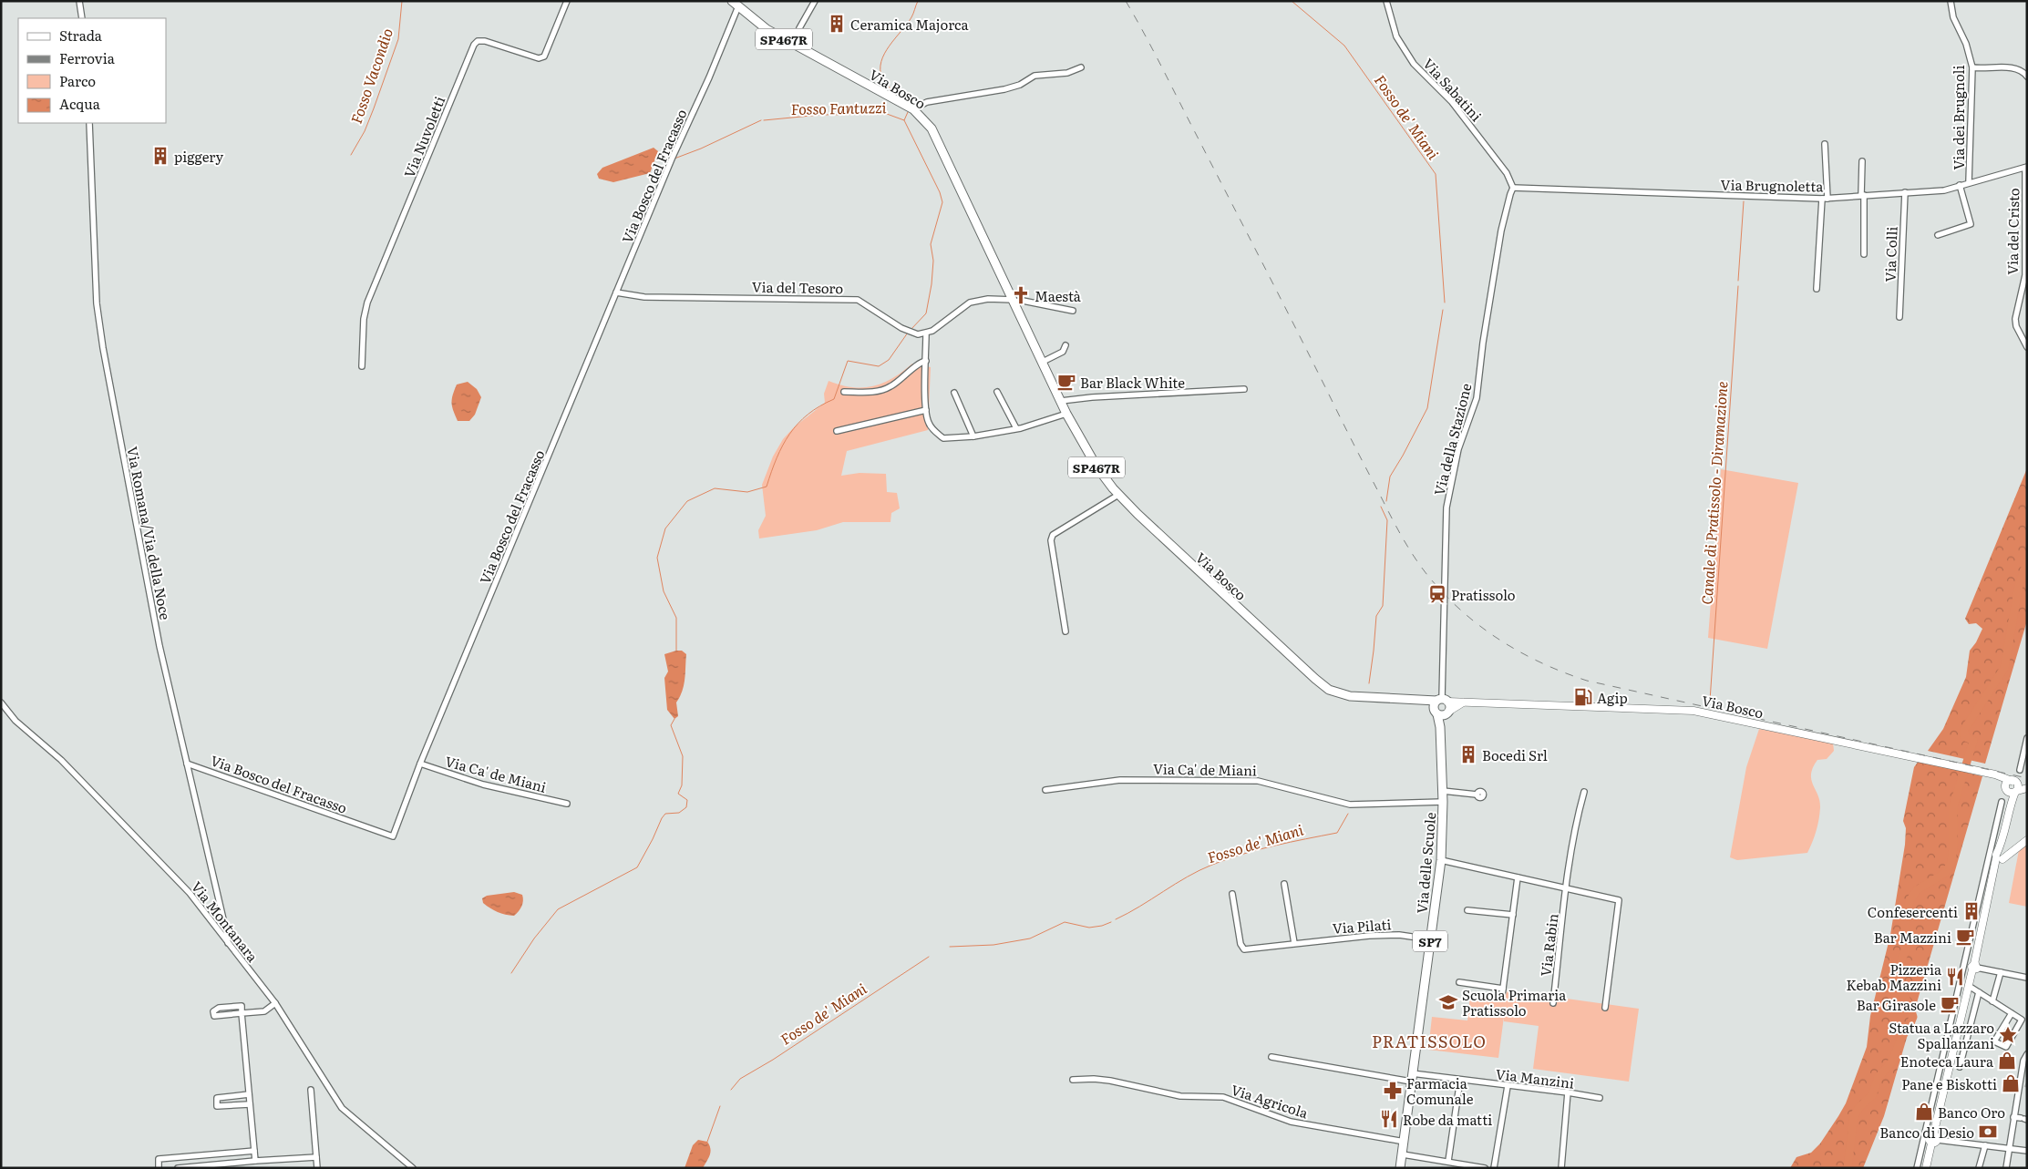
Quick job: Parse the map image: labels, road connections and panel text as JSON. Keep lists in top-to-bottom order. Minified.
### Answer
{"streets":{"main road":["SP467R","Via Bosco","Via delle Scuole","SP7"],"street":["Via Sabatini","Via dei Brugnoli","Via Nuvoletti","Via Bosco del Fracasso","Via Brugnoletta","Via del Cristo","Via Colli","Via del Tesoro","Via della Stazione","Via Romana/Via della Noce","Via Ca' de Miani","Via Montanara","Via Pilati","Via Rabin","Via Manzini","Via Agricola"]},"crossings":[["SP467R","Via Bosco"],["Via Bosco","Via Bosco del Fracasso"],["Via Bosco","Via della Stazione"],["Via Bosco","Via delle Scuole"],["Via Sabatini","Via Brugnoletta"],["Via Sabatini","Via della Stazione"],["Via dei Brugnoli","Via Brugnoletta"],["Via Bosco del Fracasso","Via del Tesoro"],["Via Bosco del Fracasso","Via Romana/Via della Noce"],["Via Bosco del Fracasso","Via Ca' de Miani"],["Via Brugnoletta","Via del Cristo"],["Via Brugnoletta","Via Colli"],["Via Brugnoletta","Via della Stazione"],["Via della Stazione","Via delle Scuole"],["Via Romana/Via della Noce","Via Montanara"],["Via Ca' de Miani","Via delle Scuole"],["Via delle Scuole","Via Pilati"],["Via delle Scuole","Via Manzini"],["Via delle Scuole","Via Agricola"]],"districts":["PRATISSOLO"],"water":["Fosso Vacondio","Fosso Fantuzzi","Fosso de' Miani","Canale di Pratissolo - Diramazione"],"places":{"building":["Ceramica Majorca","piggery","Bocedi Srl","Confesercenti"],"church":["Maestà"],"cafe":["Bar Black White","Bar Mazzini","Bar Girasole"],"station":["Pratissolo"],"fuel station":["Agip"],"restaurant":["Pizzeria Kebab Mazzini","Robe da matti"],"school or university":["Scuola Primaria Pratissolo"],"place":["Statua a Lazzaro Spallanzani"],"shop":["Enoteca Laura","Pane e Biskotti","Banco Oro"],"pharmacy":["Farmacia Comunale"],"bank":["Banco di Desio"]},"legend":["Strada","Ferrovia","Parco","Acqua"]}
